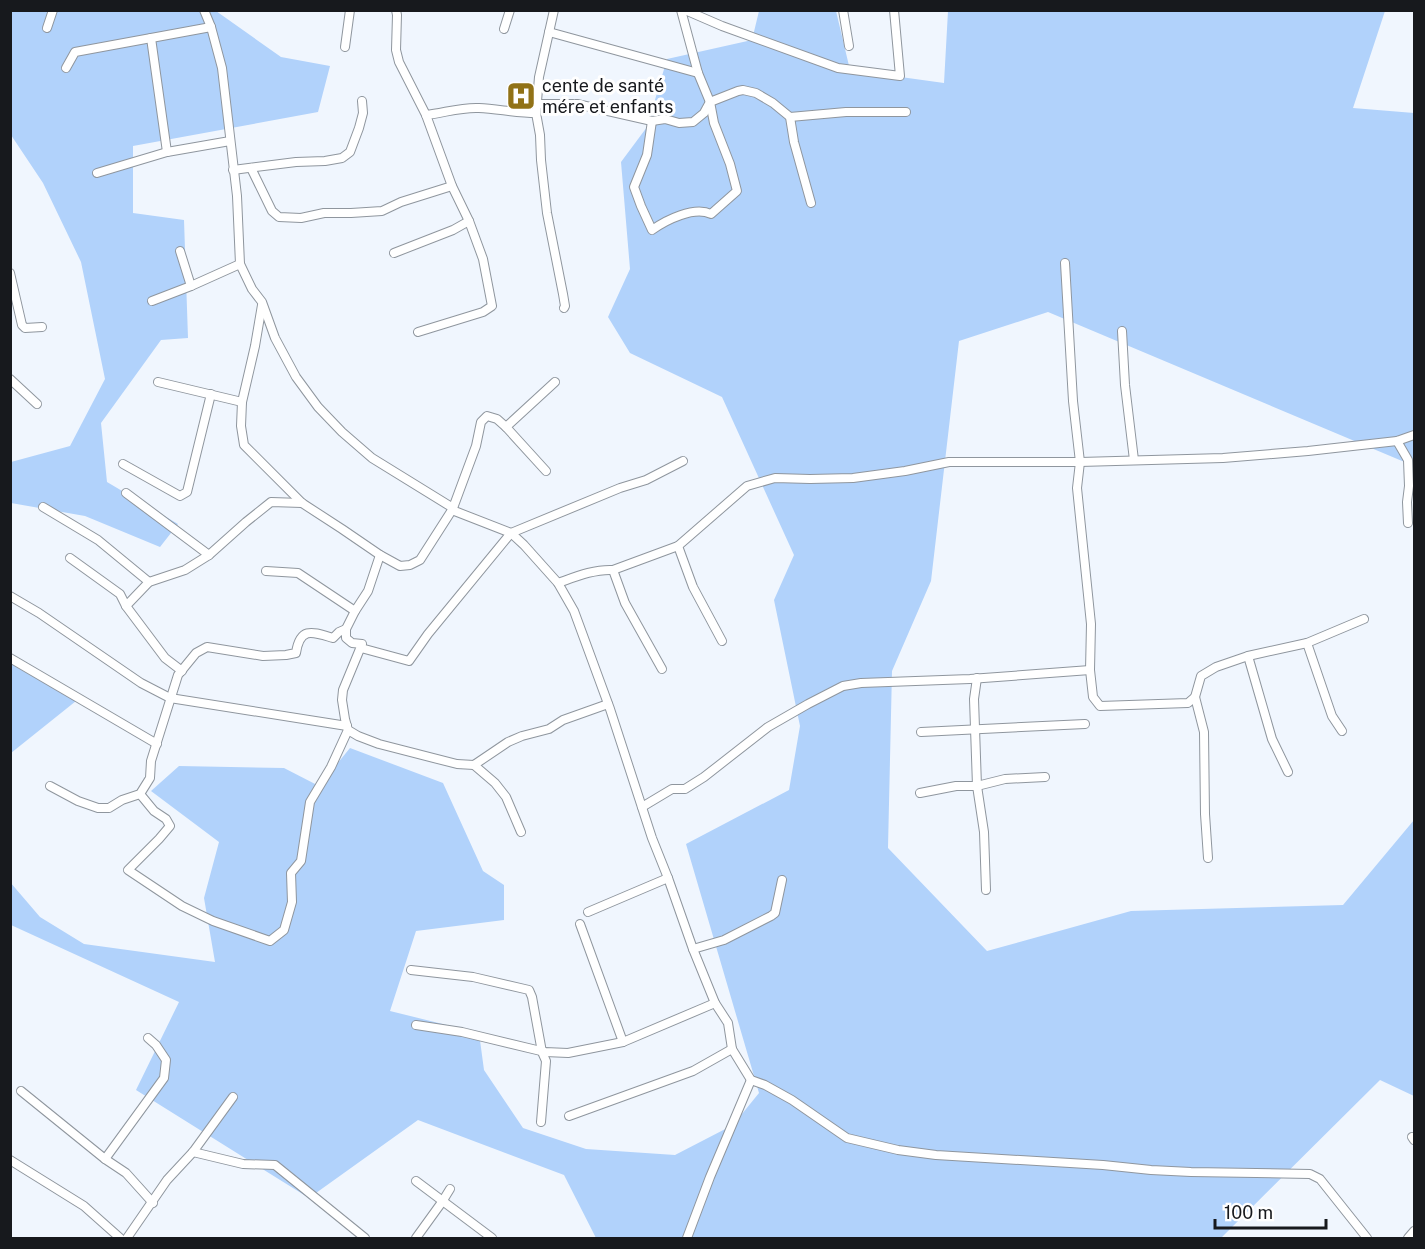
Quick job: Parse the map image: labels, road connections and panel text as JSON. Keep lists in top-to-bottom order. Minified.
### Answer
{"places":{"hospital":["cente de santé mére et enfants"]},"scale_bar":"100 m"}
